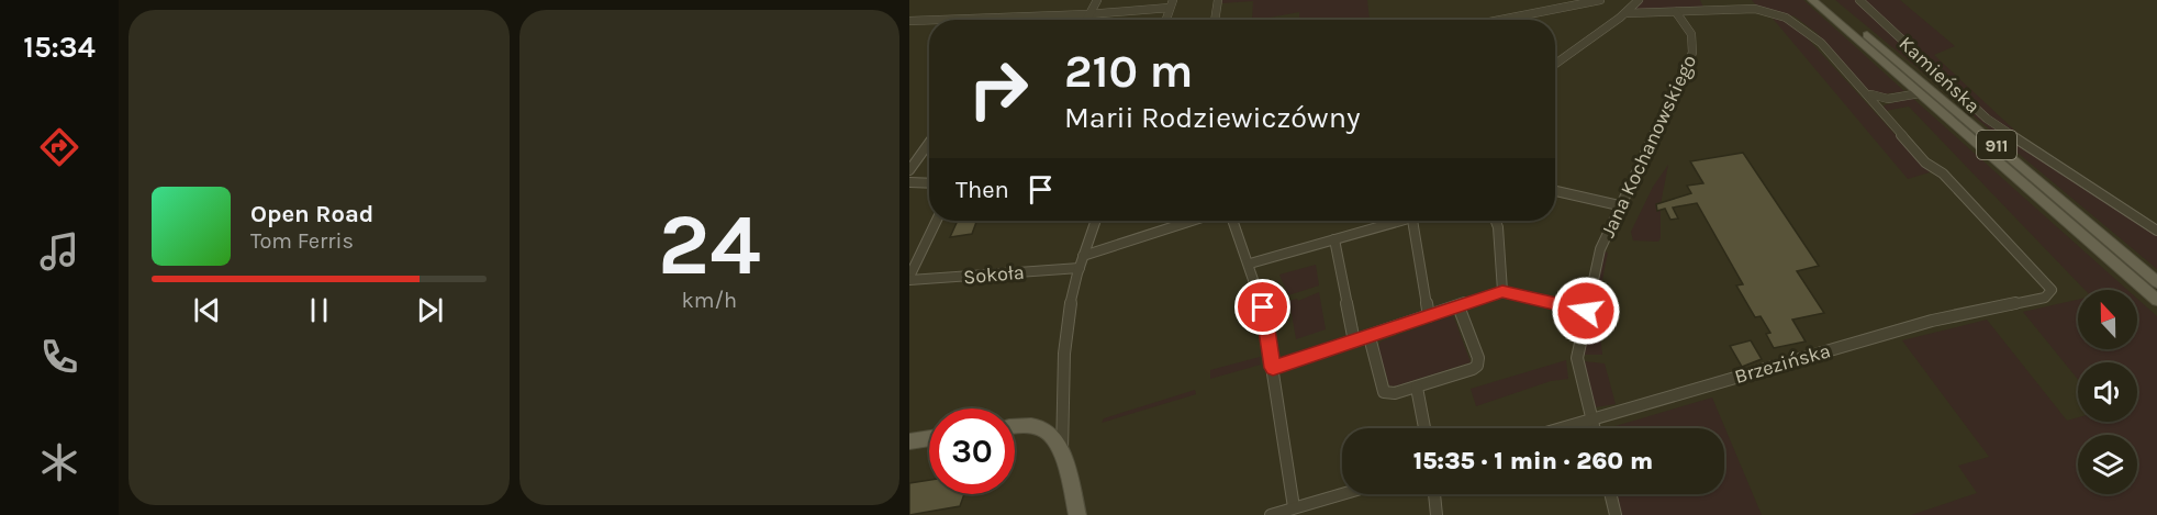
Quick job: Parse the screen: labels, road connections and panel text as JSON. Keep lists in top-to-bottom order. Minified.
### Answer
{"streets":{"main road":["911"],"street":["Kamieńska","Jana Kochanowskiego","Sokoła","Brzezińska"]},"crossings":[["Jana Kochanowskiego","Brzezińska"]],"north":"top","page":{"tabs":"15:34","tile":["24","km/h"],"turn":["210 m","Marii Rodziewiczówny"],"then":"Then","song":["Open Road","Tom Ferris"],"limit":"30","trip":"15:35 · 1 min · 260 m"}}
